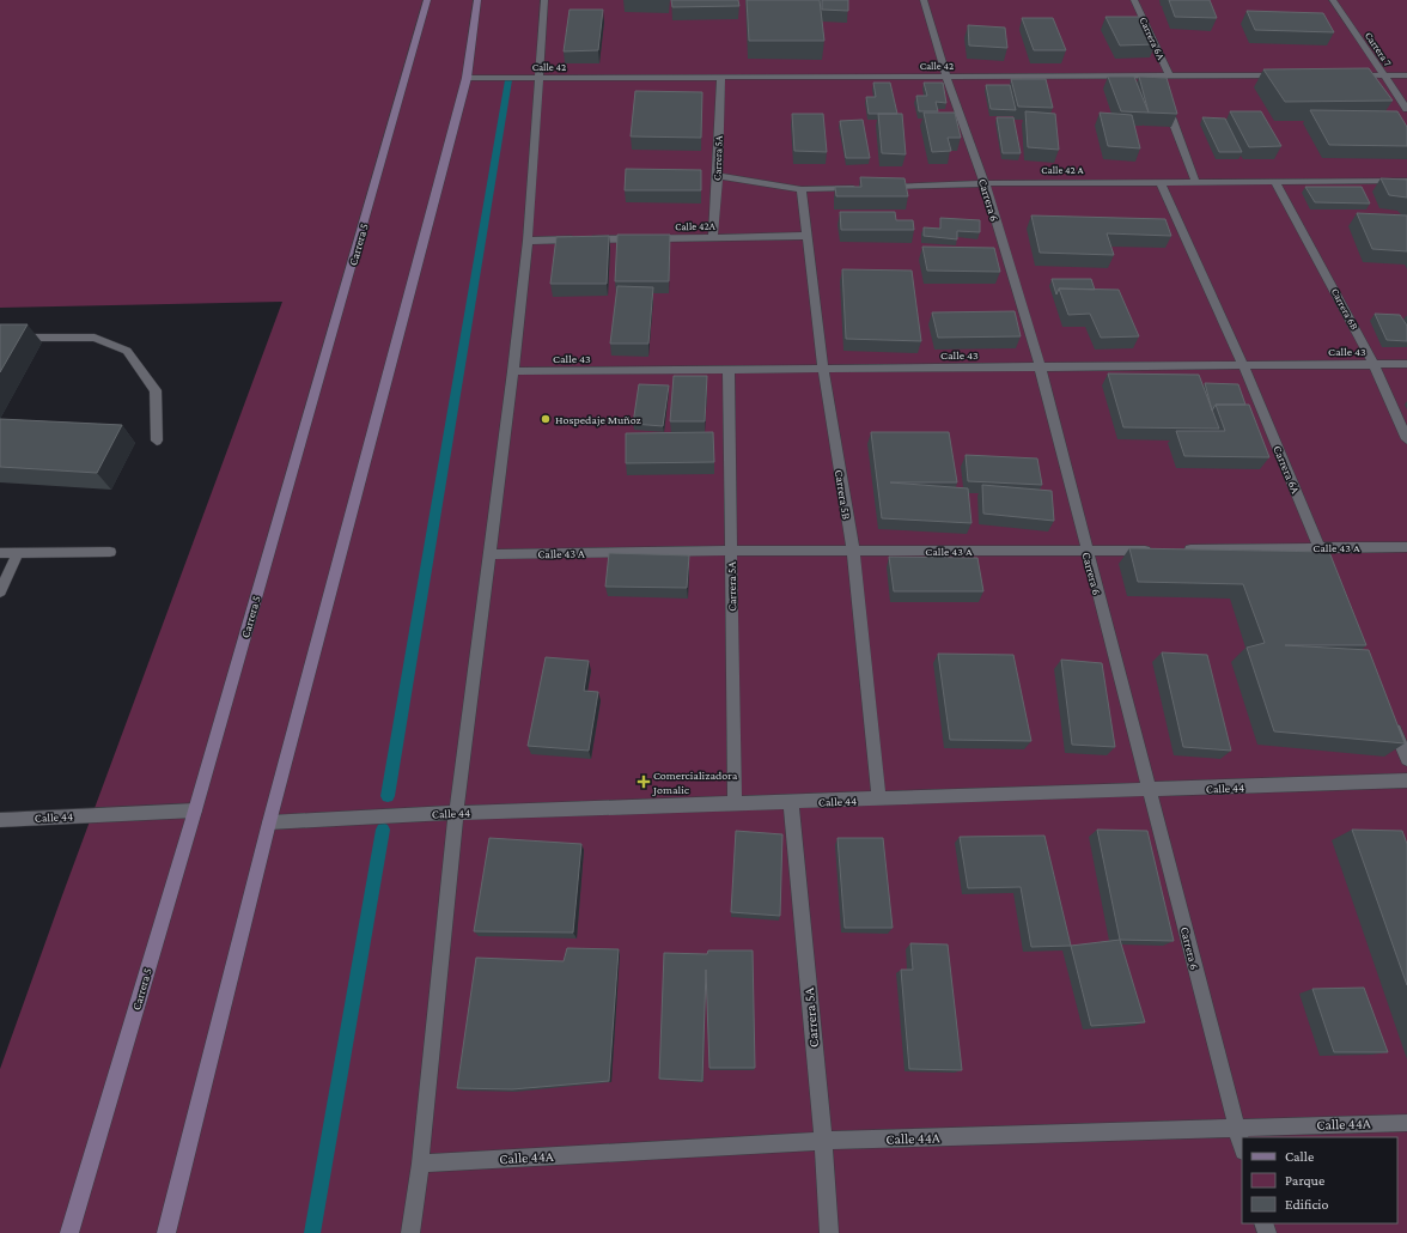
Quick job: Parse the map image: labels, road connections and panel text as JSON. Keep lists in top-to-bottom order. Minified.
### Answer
{"streets":{"main road":["Carrera 5"],"street":["Carrera 6A","Carrera 7","Calle 42","Carrera 5A","Calle 42 A","Carrera 6","Calle 42A","Carrera 6B","Calle 43","Carrera 5B","Calle 43 A","Calle 44","Calle 44A"]},"crossings":[["Carrera 6A","Calle 42"],["Carrera 6A","Calle 42 A"],["Carrera 6A","Calle 43"],["Carrera 6A","Calle 43 A"],["Calle 42","Carrera 5A"],["Calle 42","Carrera 6"],["Carrera 5A","Calle 42A"],["Carrera 5A","Calle 43"],["Carrera 5A","Calle 43 A"],["Carrera 5A","Calle 44"],["Carrera 5A","Calle 44A"],["Calle 42 A","Carrera 6"],["Calle 42 A","Carrera 6B"],["Carrera 6","Calle 43"],["Carrera 6","Calle 43 A"],["Carrera 6","Calle 44"],["Carrera 6","Calle 44A"],["Calle 42A","Carrera 5B"],["Carrera 5","Calle 44"],["Carrera 6B","Calle 43"],["Calle 43","Carrera 5B"],["Carrera 5B","Calle 43 A"],["Carrera 5B","Calle 44"]],"places":{"other":["Hospedaje Muñoz"],"health":["Comercializadora Jomalic"]},"legend":["Calle","Parque","Edificio"]}
